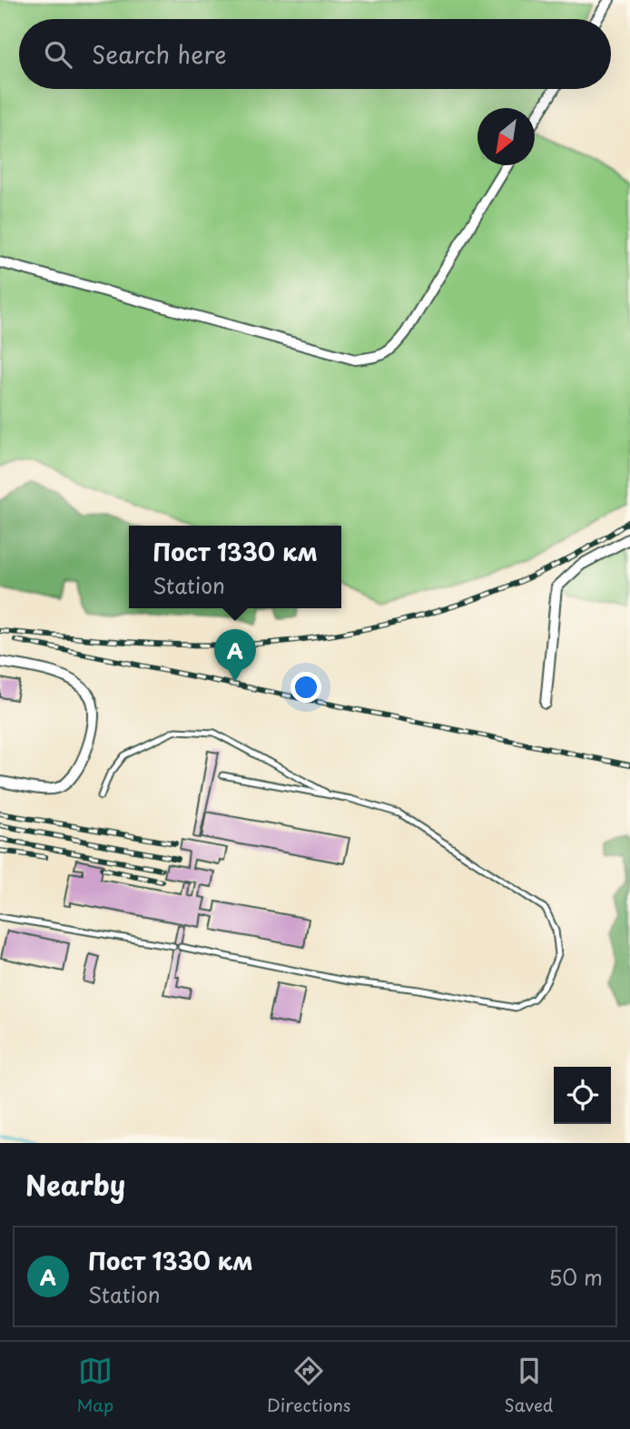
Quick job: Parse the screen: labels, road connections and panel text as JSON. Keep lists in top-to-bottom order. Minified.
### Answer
{"north":"bottom left","page":{"search":"Search here","popup":["Пост 1330 км","Station"],"pins":"A","heading":"Nearby","list":[{"mark":"A","name":"Пост 1330 км","note":"Station","value":"50 m"}],"nav":["Map","Directions","Saved"]}}
